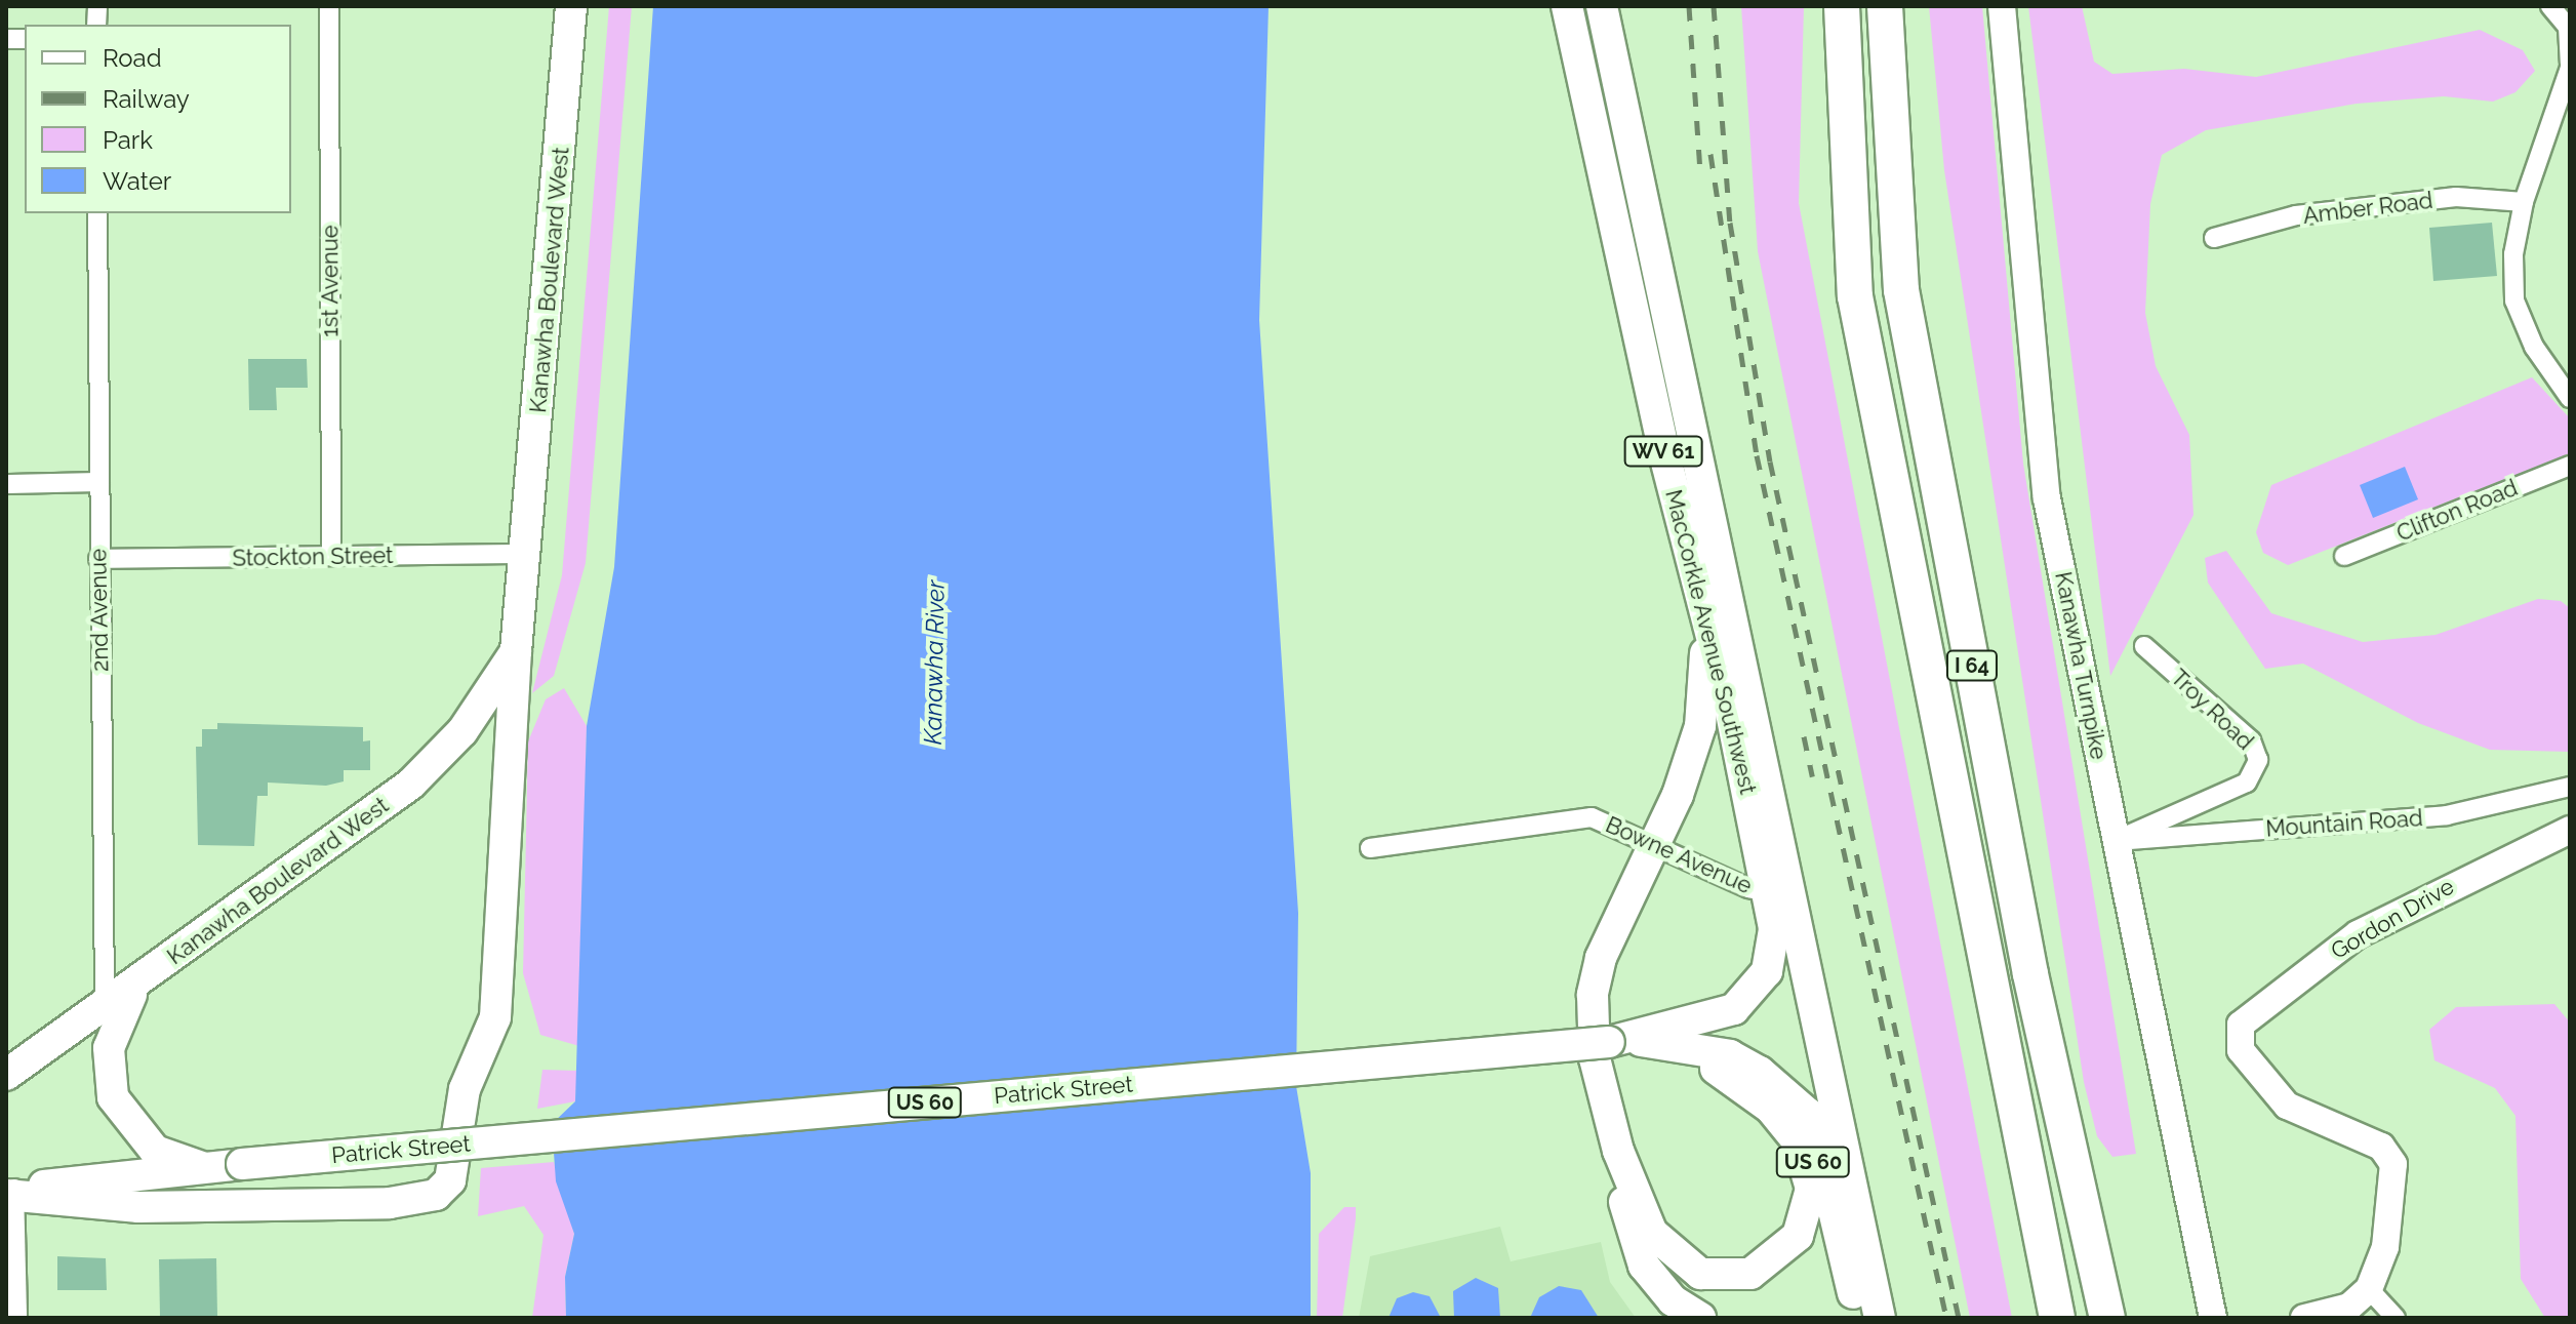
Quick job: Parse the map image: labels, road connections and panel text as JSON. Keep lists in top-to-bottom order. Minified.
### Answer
{"streets":{"highway":["I 64"],"main road":["Kanawha Boulevard West","WV 61","MacCorkle Avenue Southwest","Kanawha Turnpike","Gordon Drive","Patrick Street","US 60"],"street":["Amber Road","1st Avenue","Clifton Road","Stockton Street","2nd Avenue","Troy Road","Mountain Road","Bowne Avenue"]},"crossings":[["Kanawha Boulevard West","Stockton Street"],["Kanawha Boulevard West","2nd Avenue"],["Kanawha Boulevard West","Patrick Street"],["1st Avenue","Stockton Street"],["Stockton Street","2nd Avenue"],["MacCorkle Avenue Southwest","Bowne Avenue"],["Kanawha Turnpike","Troy Road"],["Kanawha Turnpike","Mountain Road"],["Troy Road","Mountain Road"],["Patrick Street","US 60"]],"water":["Kanawha River"],"legend":["Road","Railway","Park","Water"]}
